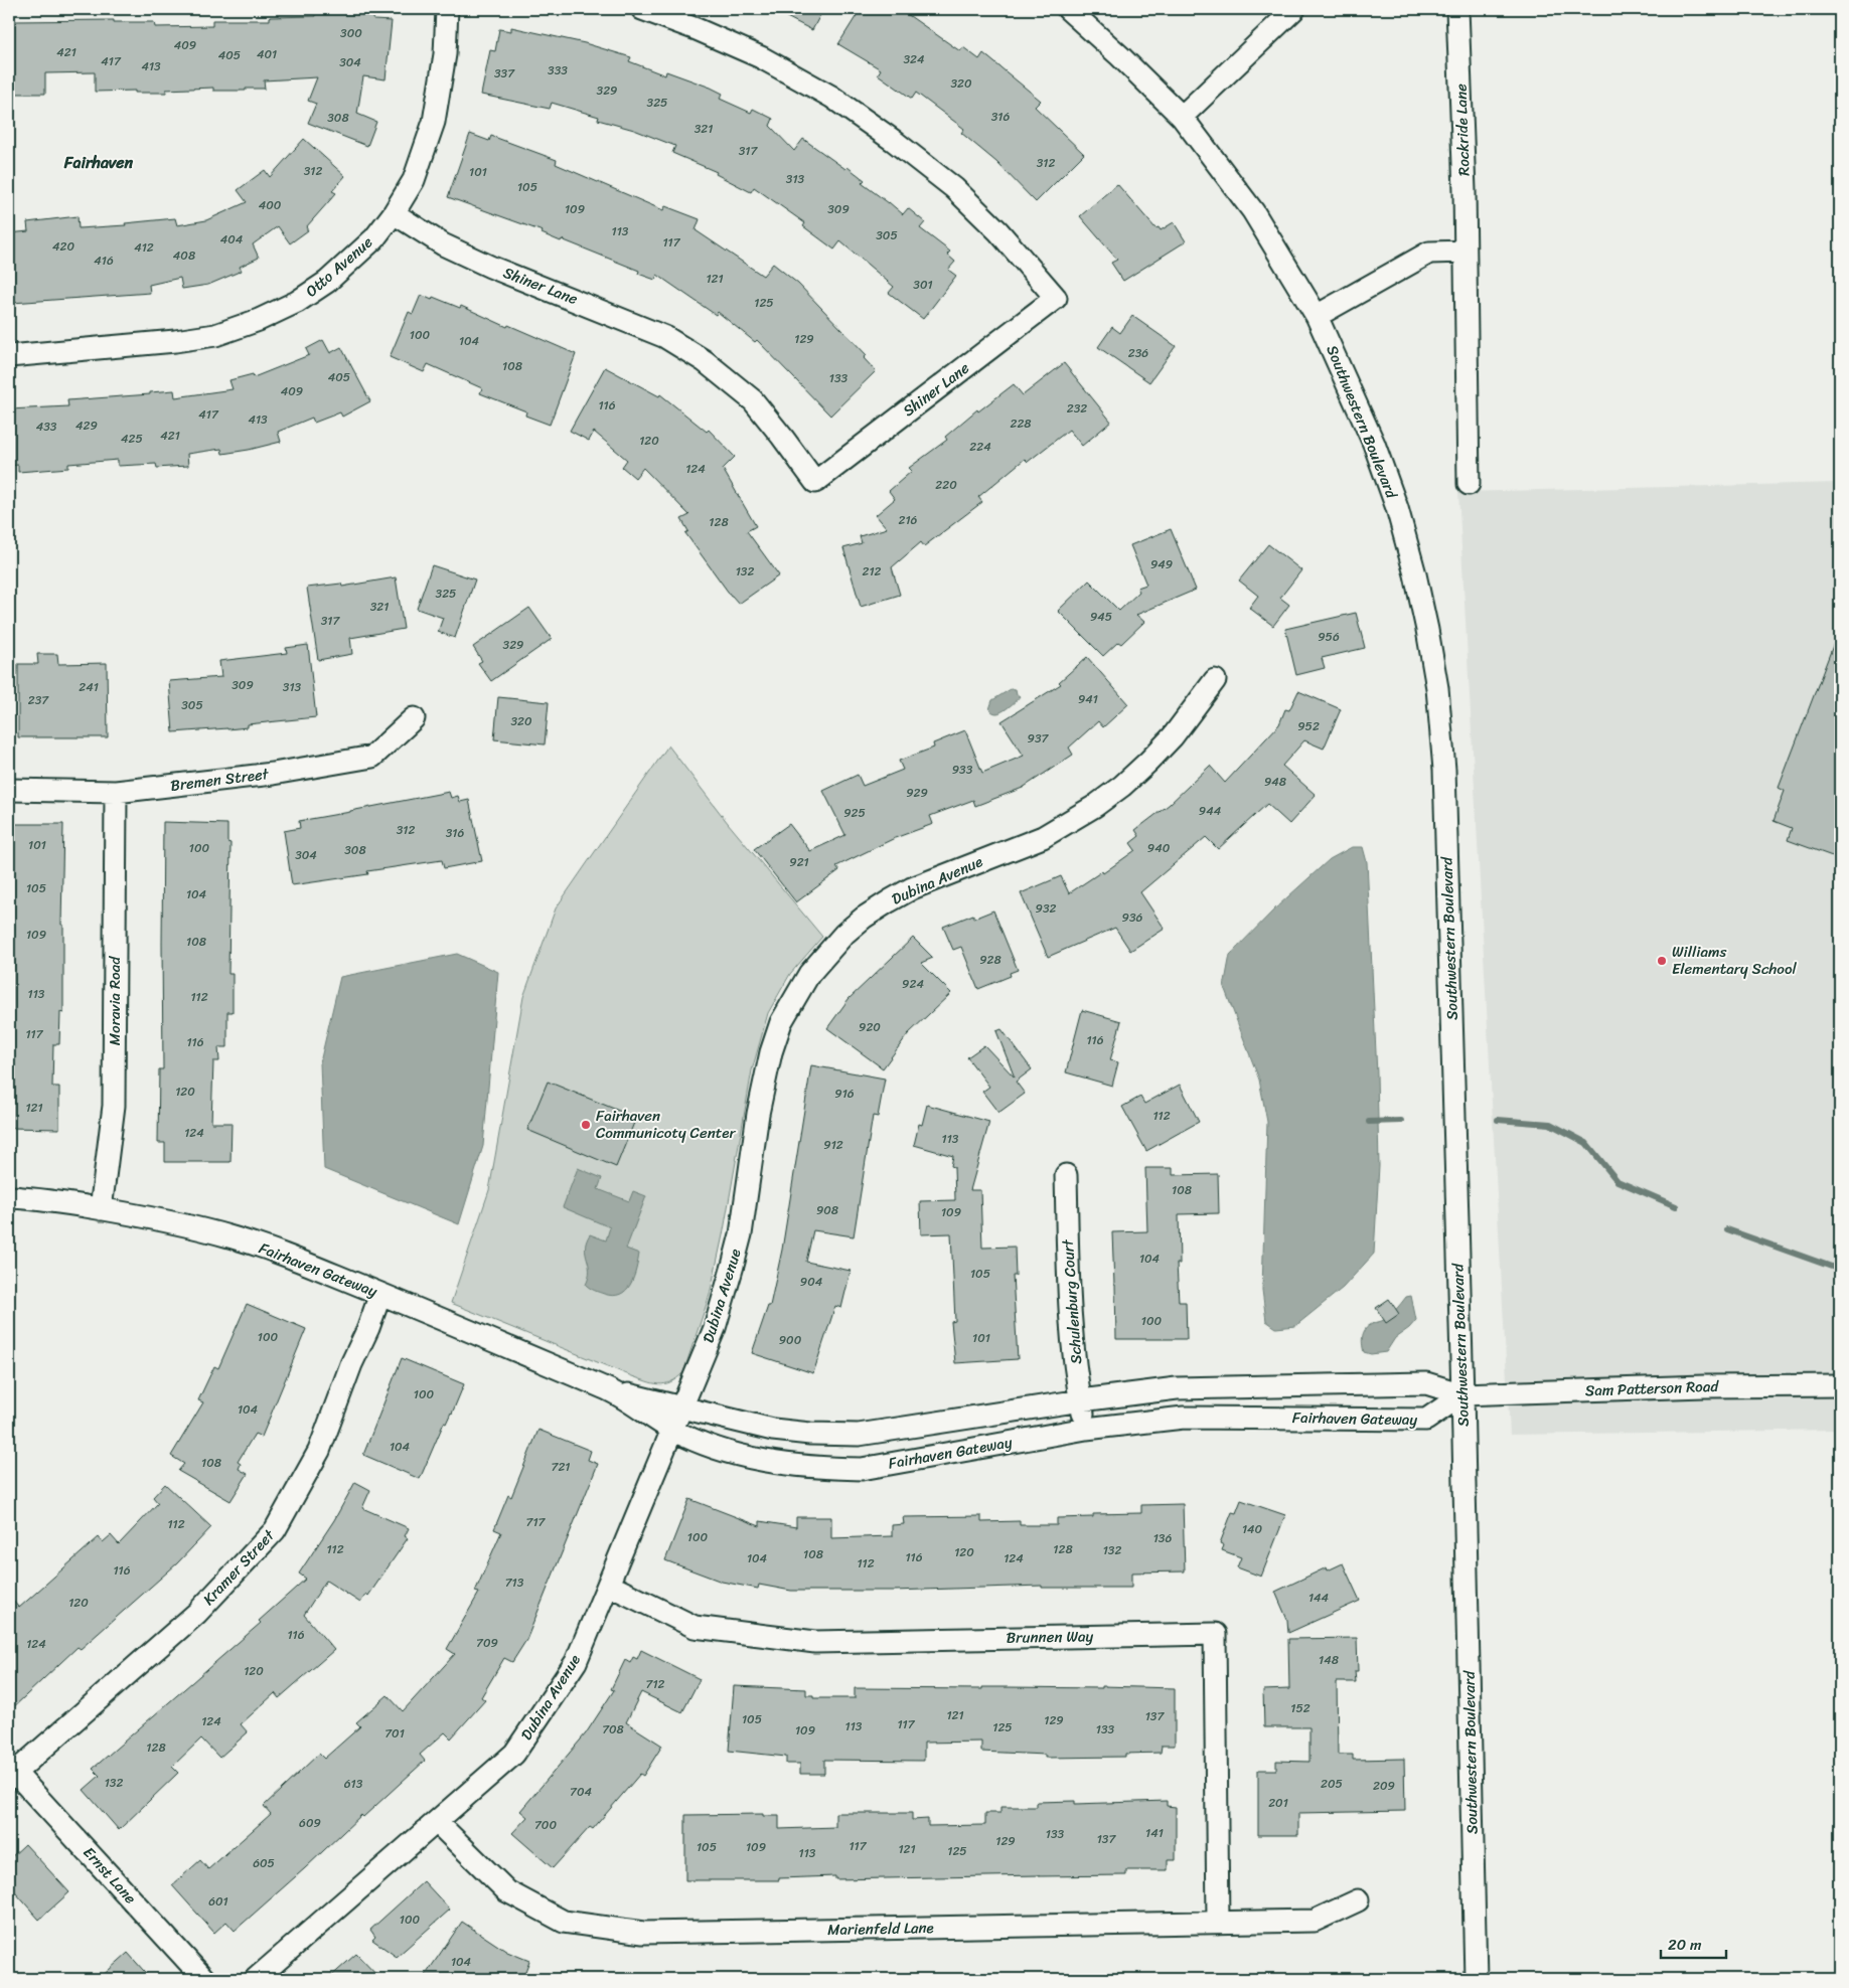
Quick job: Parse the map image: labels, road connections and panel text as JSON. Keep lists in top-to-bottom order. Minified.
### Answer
{"streets":{"street":["Rockride Lane","Otto Avenue","Shiner Lane","Southwestern Boulevard","Bremen Street","Dubina Avenue","Moravia Road","Fairhaven Gateway","Schulenburg Court","Sam Patterson Road","Kramer Street","Brunnen Way","Ernst Lane","Marienfeld Lane"]},"crossings":[["Otto Avenue","Shiner Lane"],["Southwestern Boulevard","Fairhaven Gateway"],["Southwestern Boulevard","Sam Patterson Road"],["Bremen Street","Moravia Road"],["Dubina Avenue","Fairhaven Gateway"],["Dubina Avenue","Brunnen Way"],["Dubina Avenue","Marienfeld Lane"],["Moravia Road","Fairhaven Gateway"],["Fairhaven Gateway","Schulenburg Court"],["Fairhaven Gateway","Sam Patterson Road"],["Fairhaven Gateway","Kramer Street"],["Kramer Street","Ernst Lane"],["Brunnen Way","Marienfeld Lane"]],"districts":["Fairhaven"],"places":["Williams Elementary School","Fairhaven Communicoty Center"],"house_numbers":["300","409","421","401","405","324","417","304","413","333","337","320","329","325","316","308","321","317","312","312","101","313","105","400","109","309","113","305","404","117","420","412","408","416","121","301","125","100","129","104","236","108","405","133","409","116","232","417","413","228","429","433","421","425","120","224","124","220","216","128","949","132","212","325","321","945","317","956","329","309","241","313","941","237","305","320","952","937","933","948","929","944","925","312","316","101","100","940","308","304","921","105","104","932","936","109","108","928","924","113","112","920","117","116","116","120","916","121","112","124","113","912","108","908","109","104","105","904","100","100","101","900","100","104","104","108","721","717","112","140","100","136","112","128","132","120","108","116","104","124","112","116","713","144","120","116","709","124","148","120","712","152","121","137","105","129","124","117","113","125","708","133","109","701","128","132","613","205","209","704","201","609","700","141","133","137","129","117","105","109","121","125","113","605","601","100","104"],"scale_bar":"20 m"}
